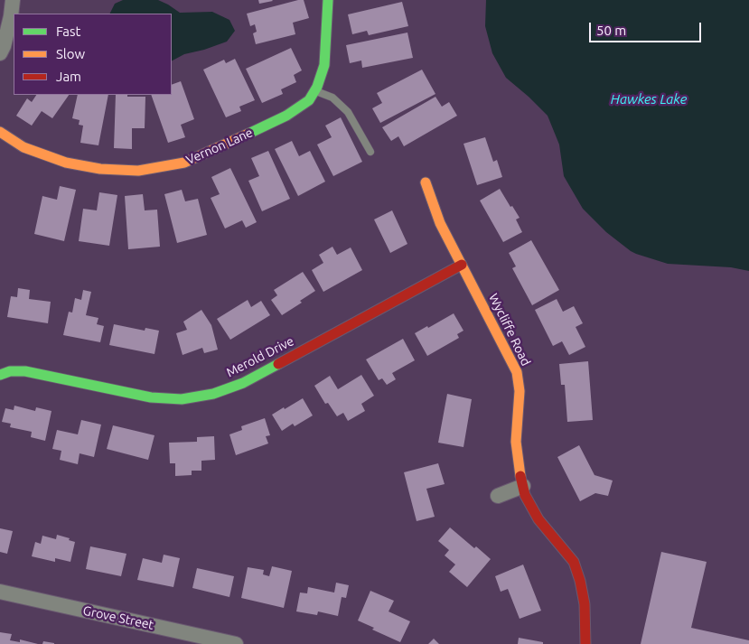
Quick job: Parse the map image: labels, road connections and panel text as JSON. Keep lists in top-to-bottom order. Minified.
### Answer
{"streets":{"street":["Vernon Lane","Wycliffe Road","Merold Drive","Grove Street"]},"crossings":[["Wycliffe Road","Merold Drive"]],"water":["Hawkes Lake"],"legend":["Fast","Slow","Jam"],"scale_bar":"50 m"}
